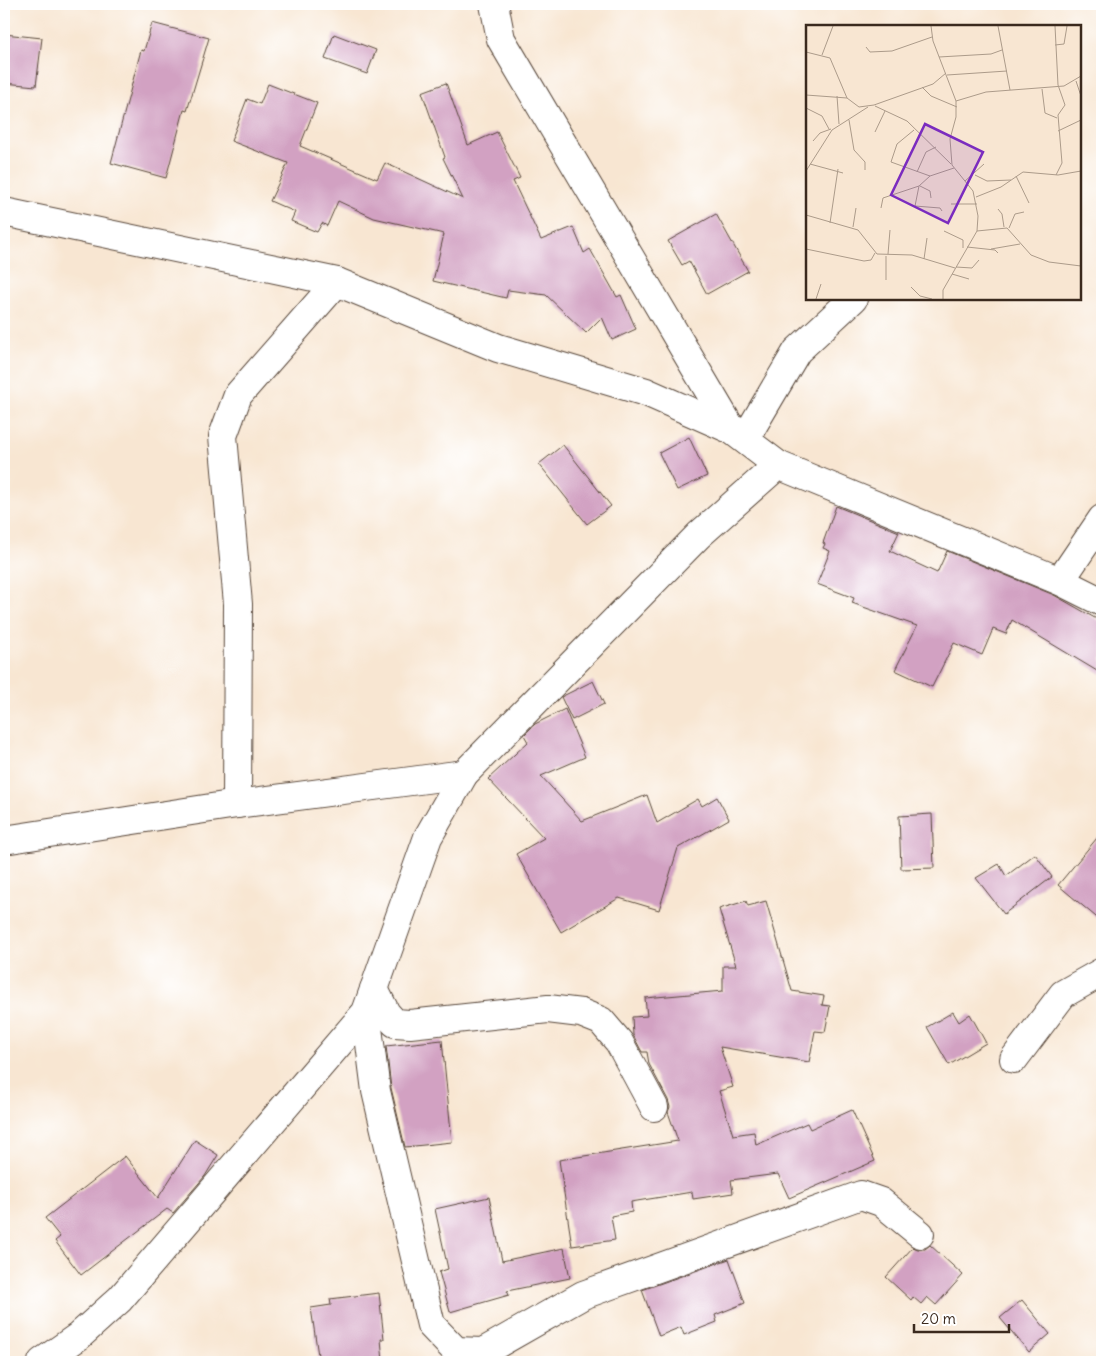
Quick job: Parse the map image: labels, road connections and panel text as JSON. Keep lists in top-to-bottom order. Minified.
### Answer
{"scale_bar":"20 m"}
